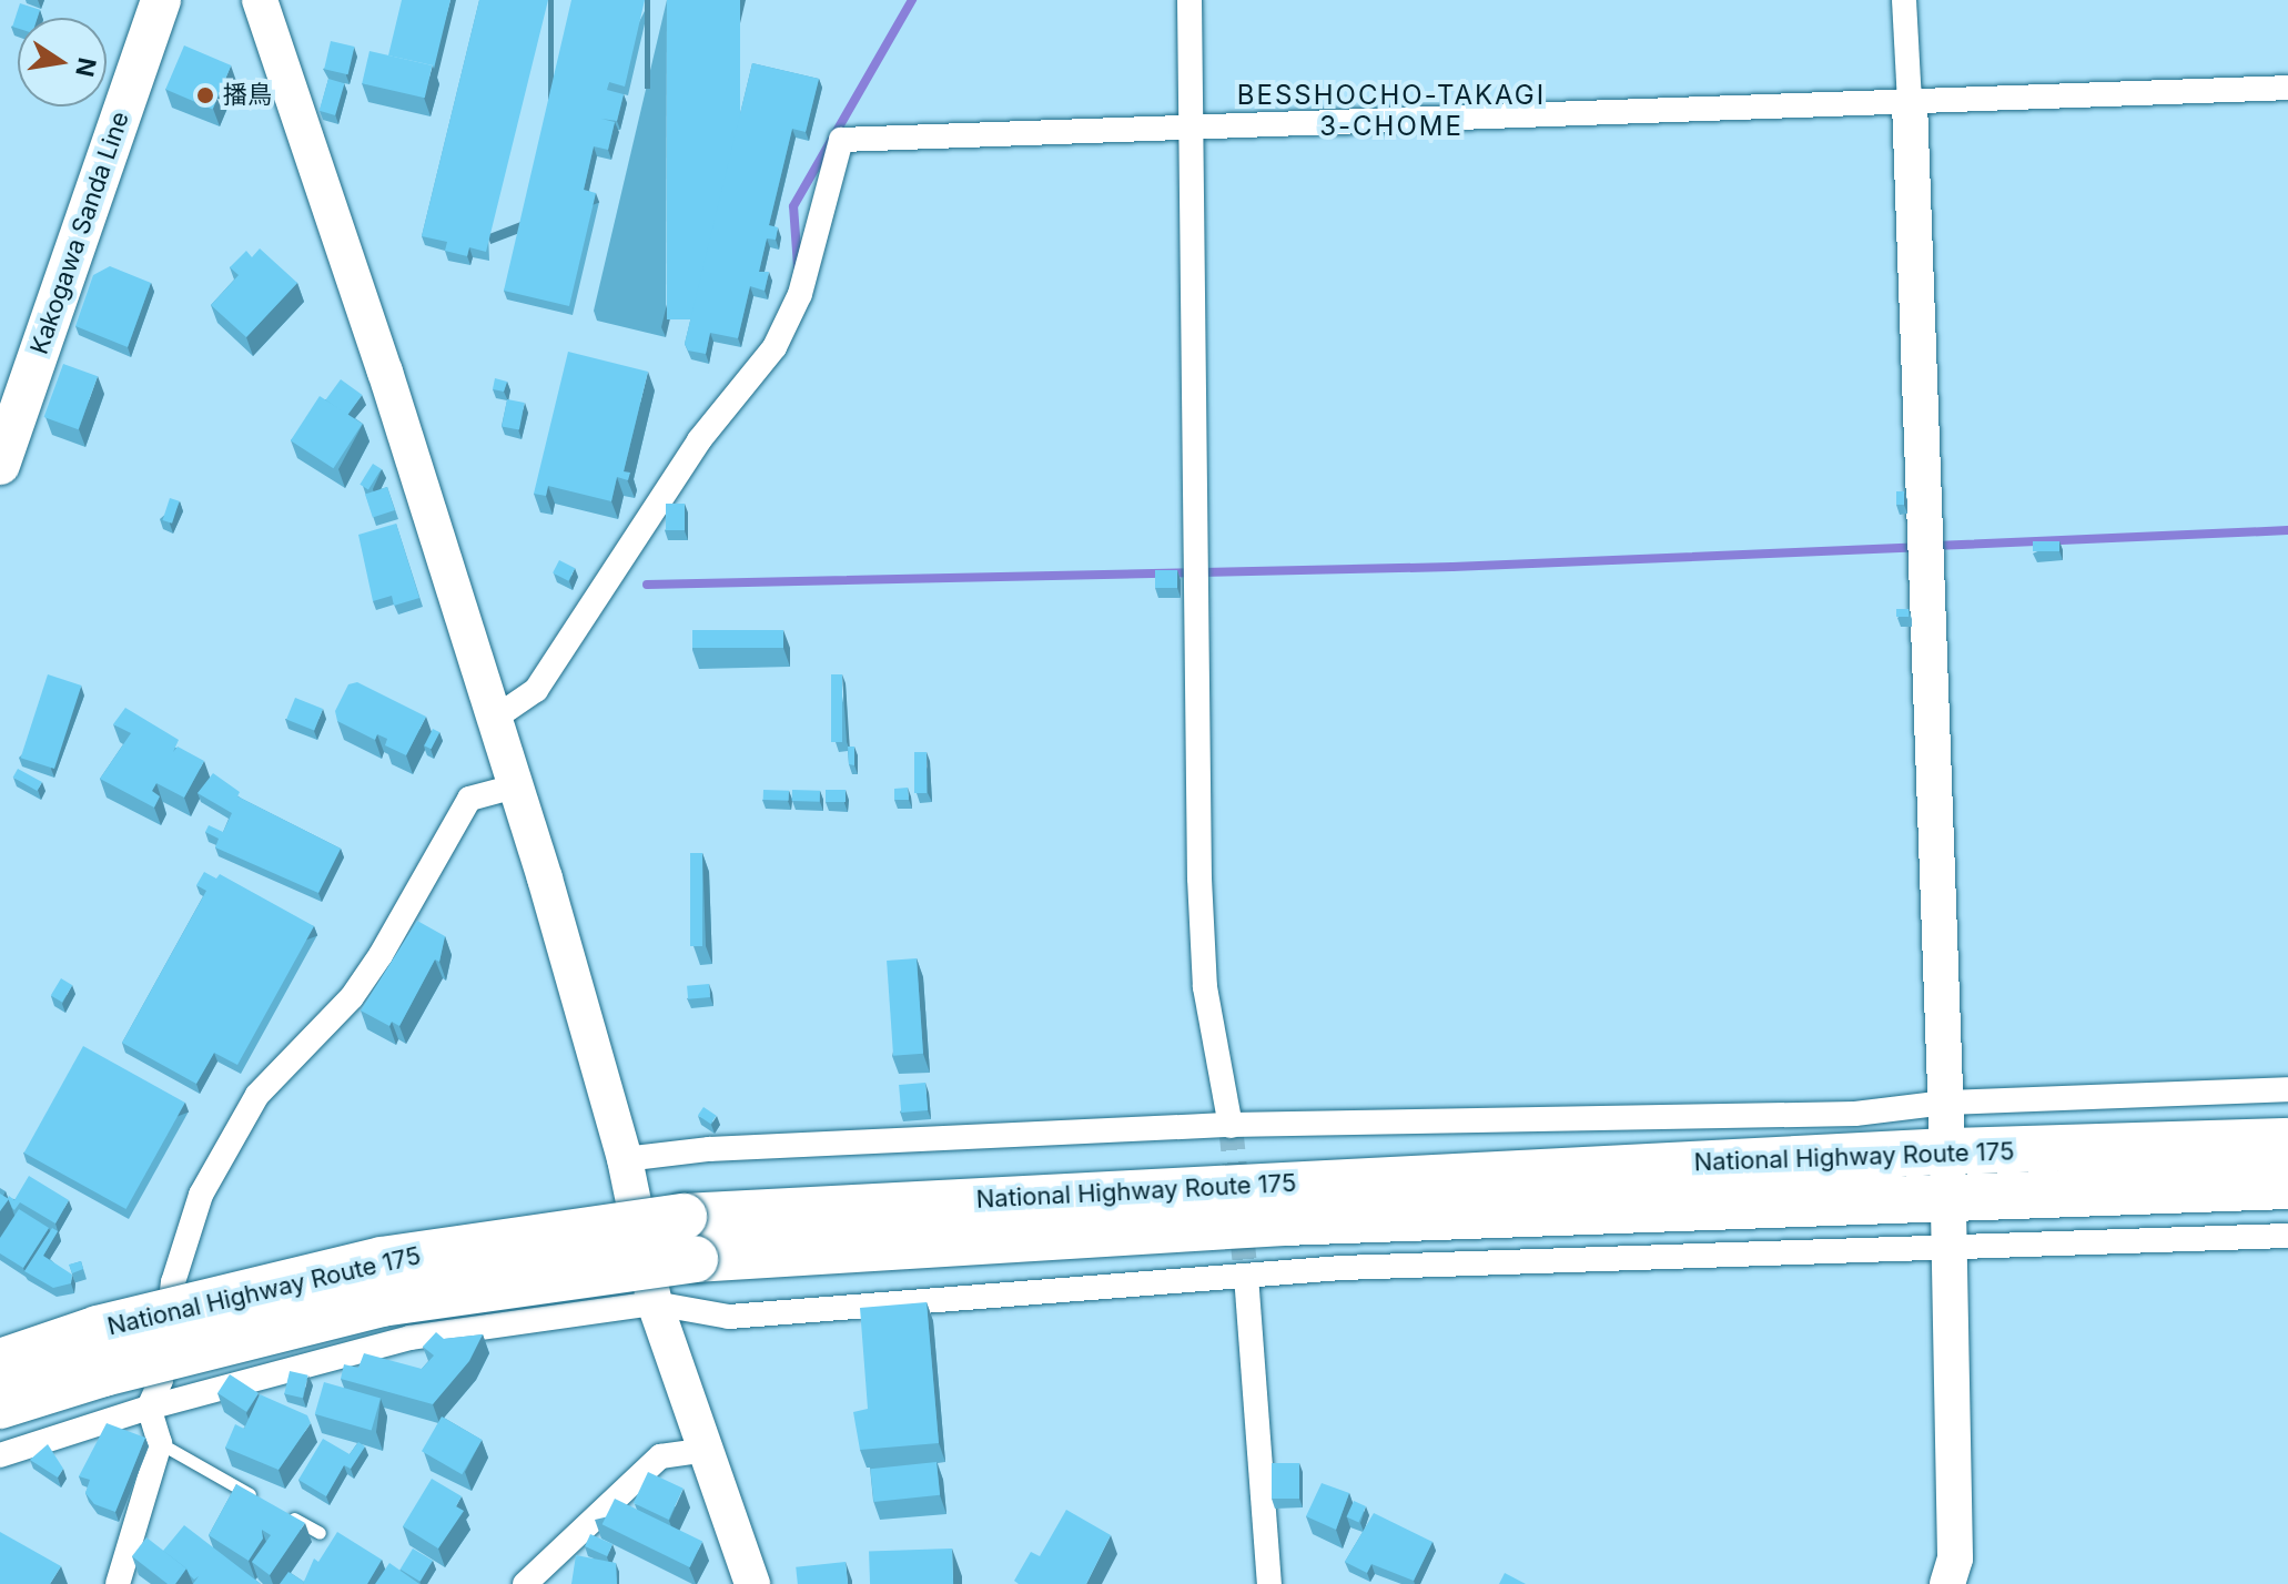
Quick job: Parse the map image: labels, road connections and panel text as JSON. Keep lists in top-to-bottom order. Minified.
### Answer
{"streets":{"highway":["National Highway Route 175"],"main road":["Kakogawa Sanda Line"]},"districts":["BESSHOCHO-TAKAGI 3-CHOME"],"places":["播鳥"],"north":"right"}
